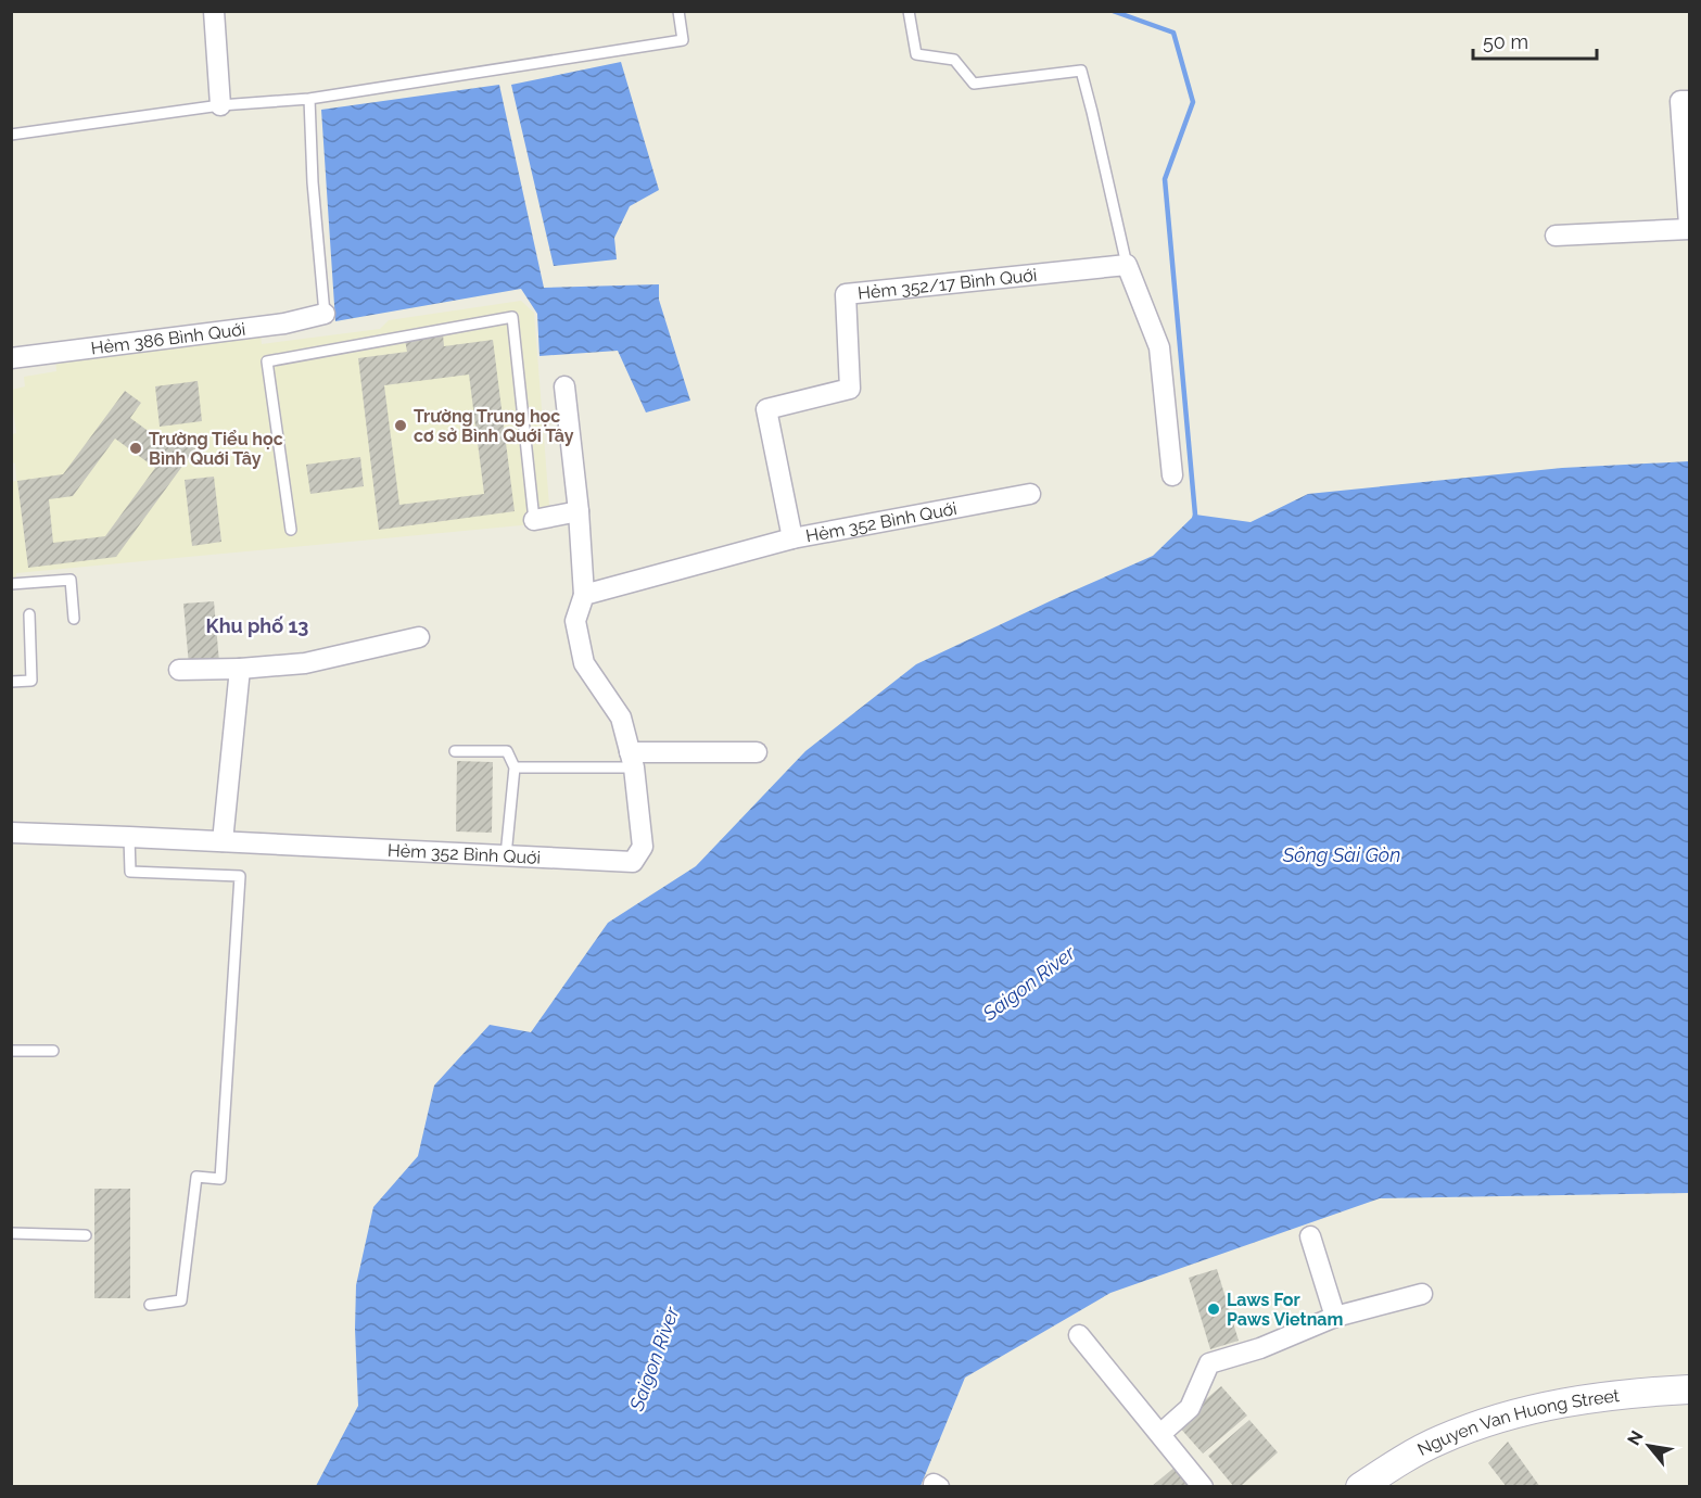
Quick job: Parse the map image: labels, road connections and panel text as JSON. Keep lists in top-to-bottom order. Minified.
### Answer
{"streets":{"main road":["Nguyen Van Huong Street"],"street":["Hẻm 352/17 Bình Quới","Hẻm 386 Bình Quới","Hẻm 352 Bình Quới"]},"crossings":[["Hẻm 352/17 Bình Quới","Hẻm 352 Bình Quới"]],"districts":["Khu phố 13"],"water":["Sông Sài Gòn","Saigon River"],"places":["Trường Trung học cơ sở Bình Quới Tây","Trường Tiểu học Bình Quới Tây","Laws For Paws Vietnam"],"scale_bar":"50 m","north":"top left"}
